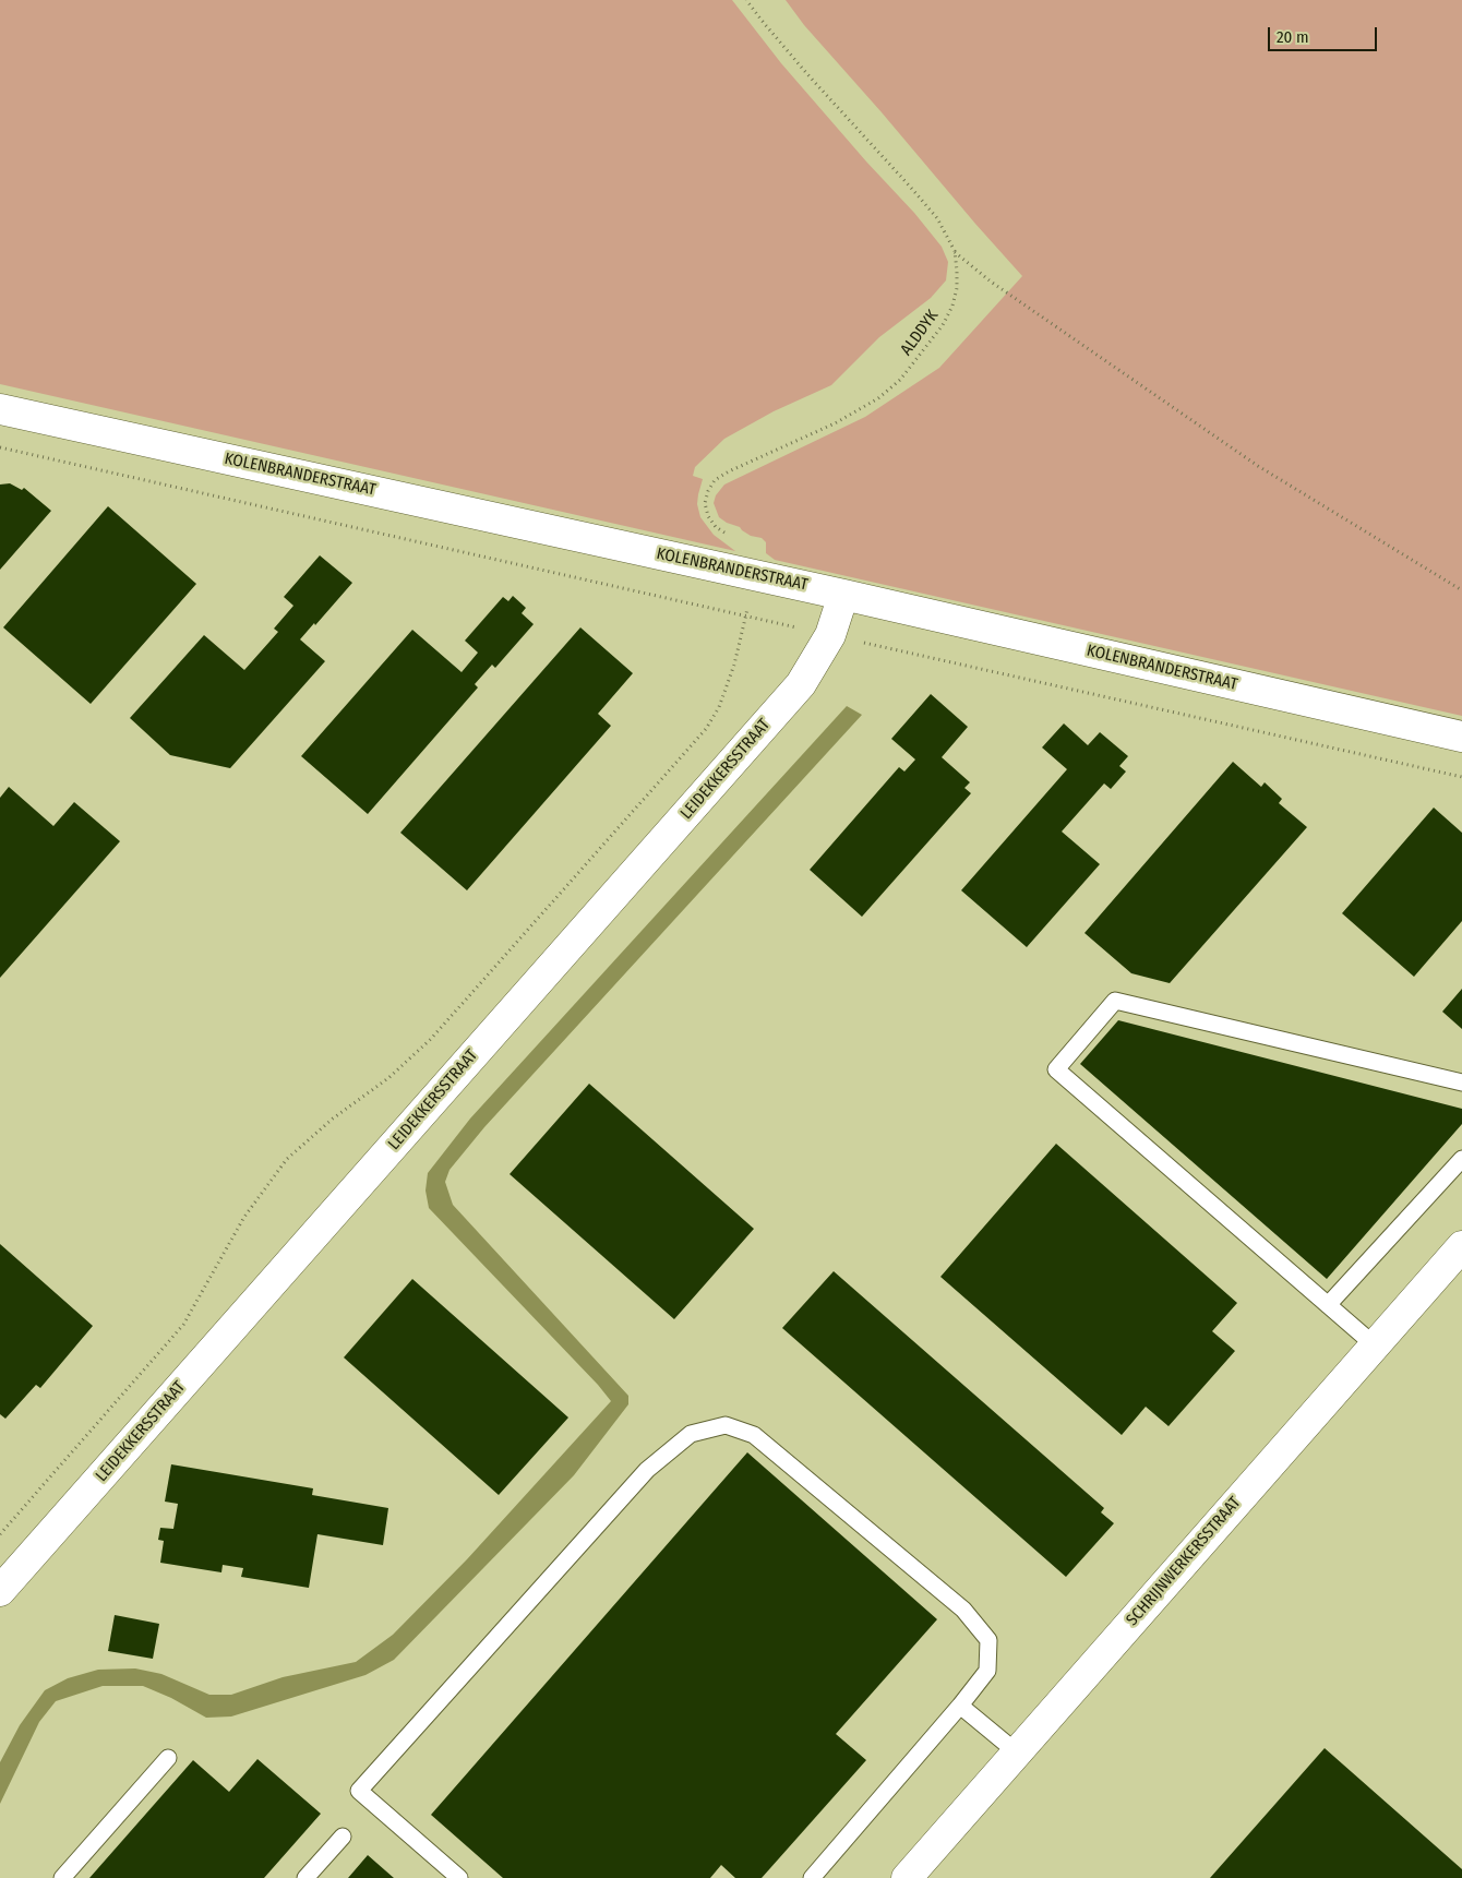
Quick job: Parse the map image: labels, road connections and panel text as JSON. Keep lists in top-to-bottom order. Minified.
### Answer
{"streets":{"street":["KOLENBRANDERSTRAAT","LEIDEKKERSSTRAAT","SCHRIJNWERKERSSTRAAT"],"path":["ALDDYK"]},"crossings":[["KOLENBRANDERSTRAAT","LEIDEKKERSSTRAAT"]],"scale_bar":"20 m"}
